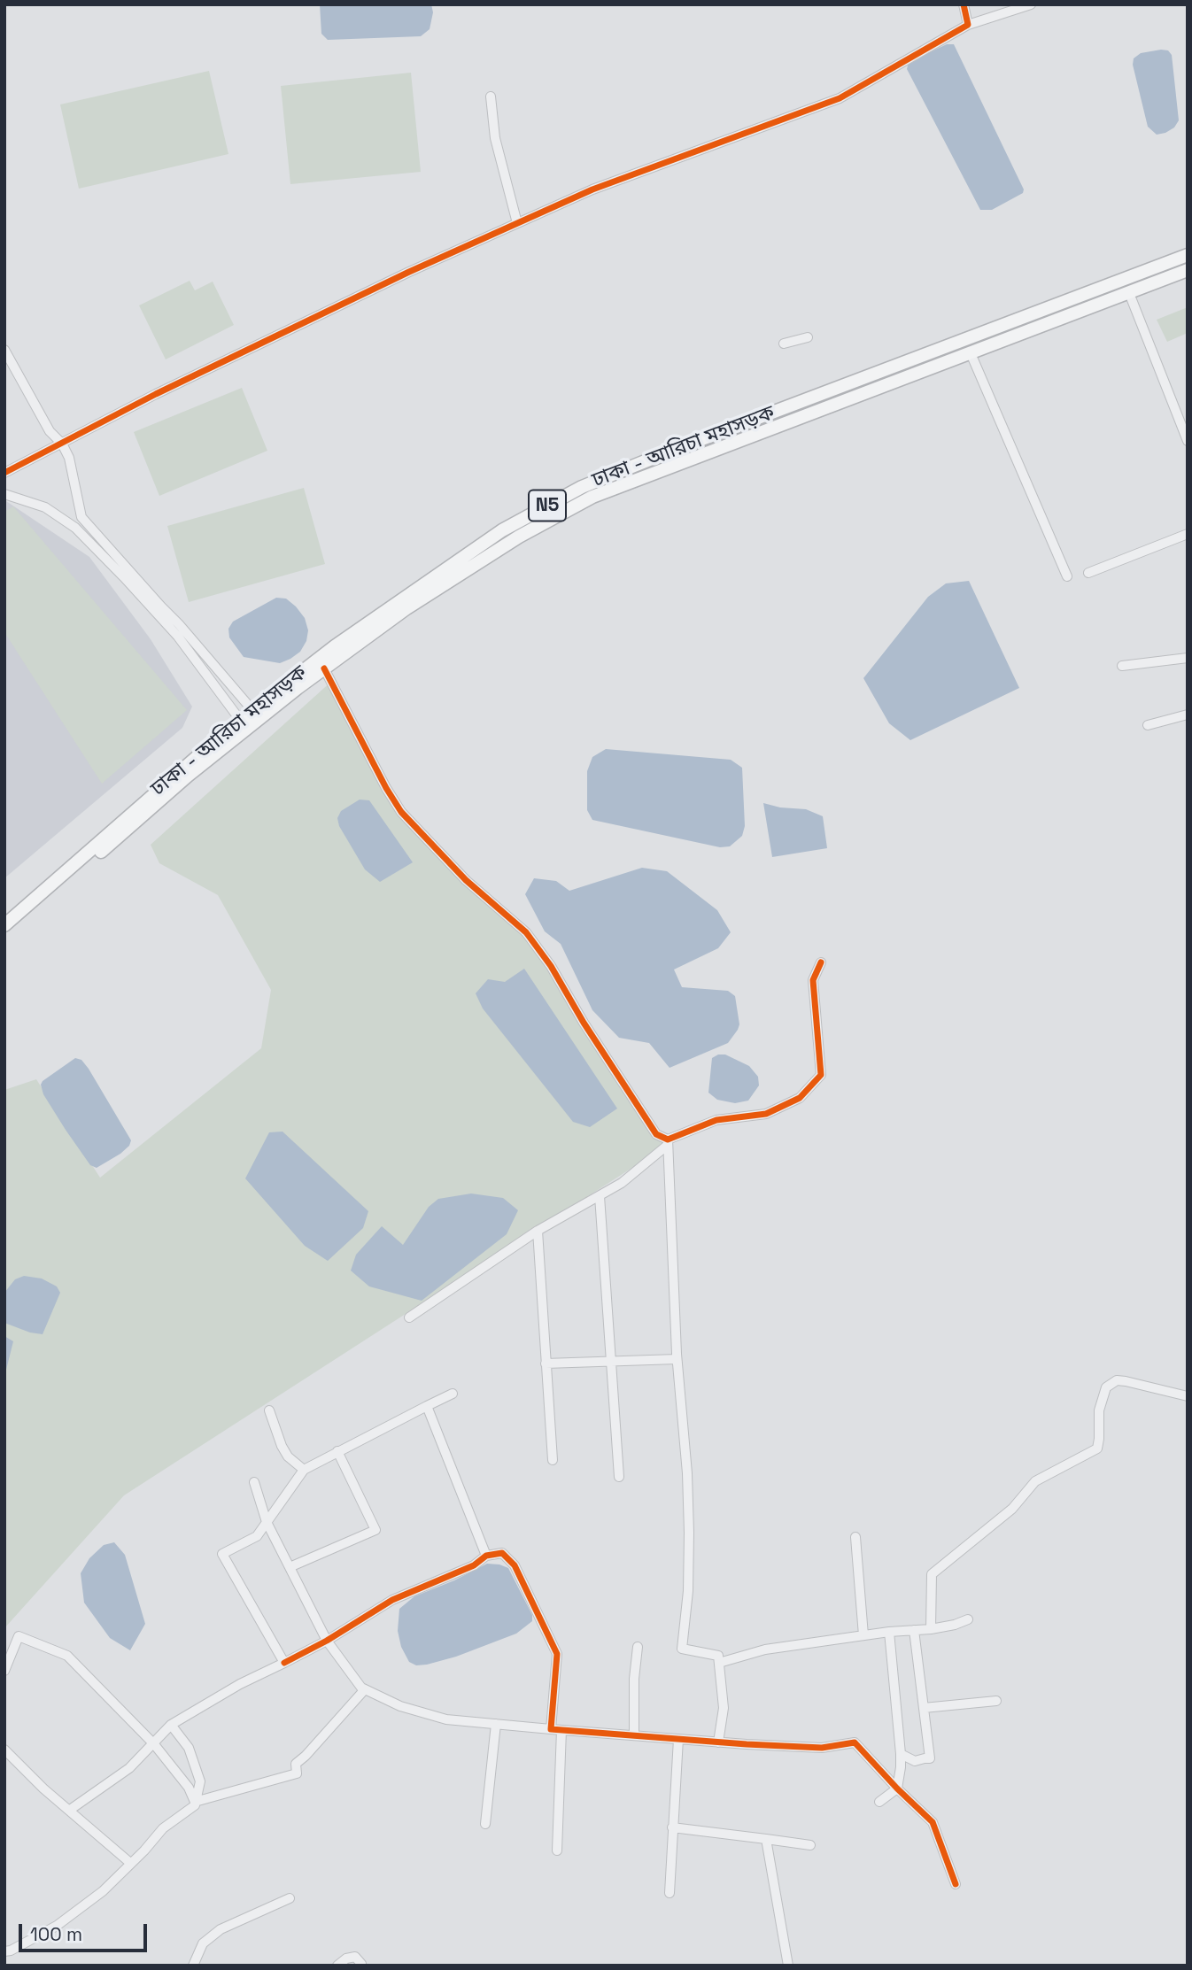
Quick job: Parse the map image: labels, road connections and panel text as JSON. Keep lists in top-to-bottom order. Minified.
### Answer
{"streets":{"highway":["ঢাকা - আরিচা মহাসড়ক","N5"]},"crossings":[["ঢাকা - আরিচা মহাসড়ক","N5"]],"scale_bar":"100 m"}
